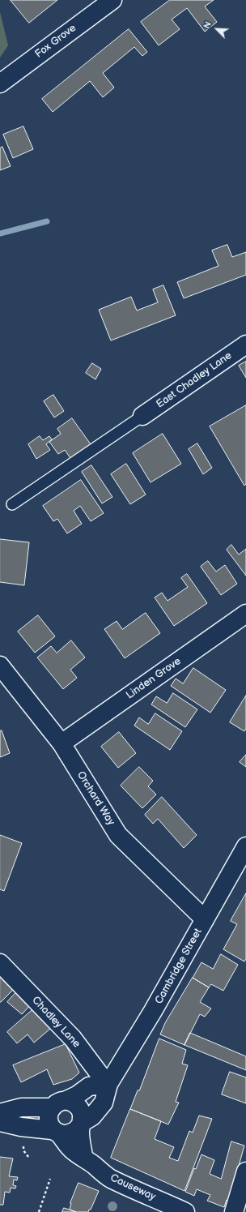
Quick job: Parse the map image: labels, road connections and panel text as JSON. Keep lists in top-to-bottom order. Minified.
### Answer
{"streets":{"street":["Fox Grove","East Chadley Lane","Linden Grove","Orchard Way","Cambridge Street","Chadley Lane","Causeway"]},"crossings":[["Linden Grove","Orchard Way"],["Orchard Way","Cambridge Street"],["Cambridge Street","Chadley Lane"],["Cambridge Street","Causeway"]],"north":"top left"}
